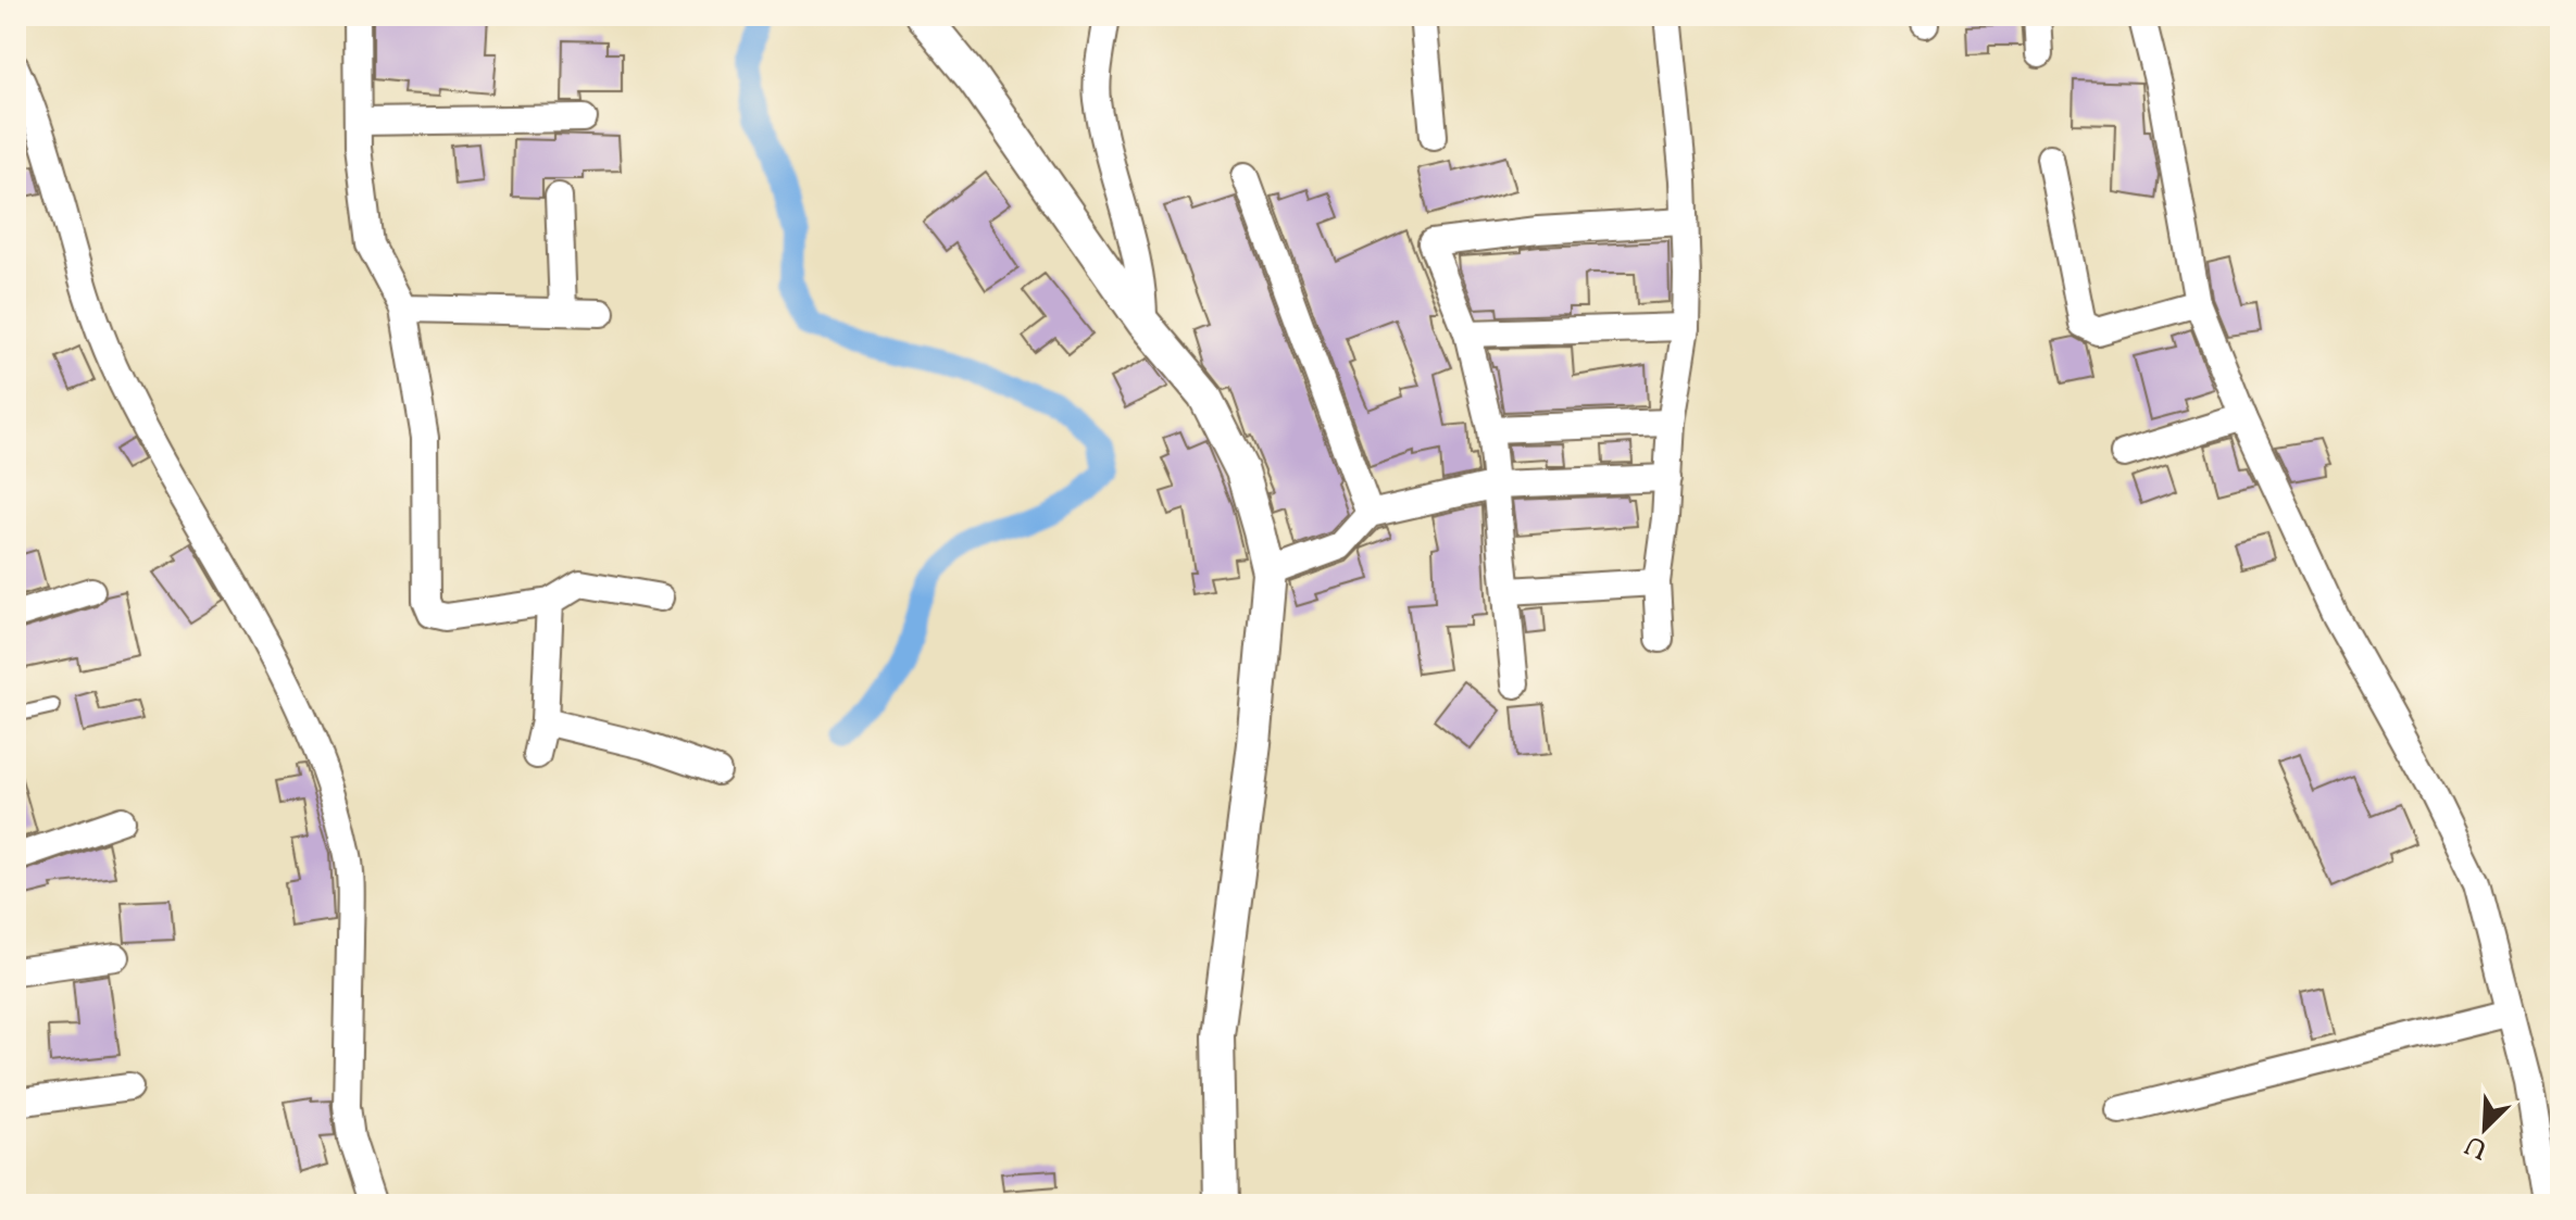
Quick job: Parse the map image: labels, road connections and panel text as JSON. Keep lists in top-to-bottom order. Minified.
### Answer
{"north":"bottom left"}
